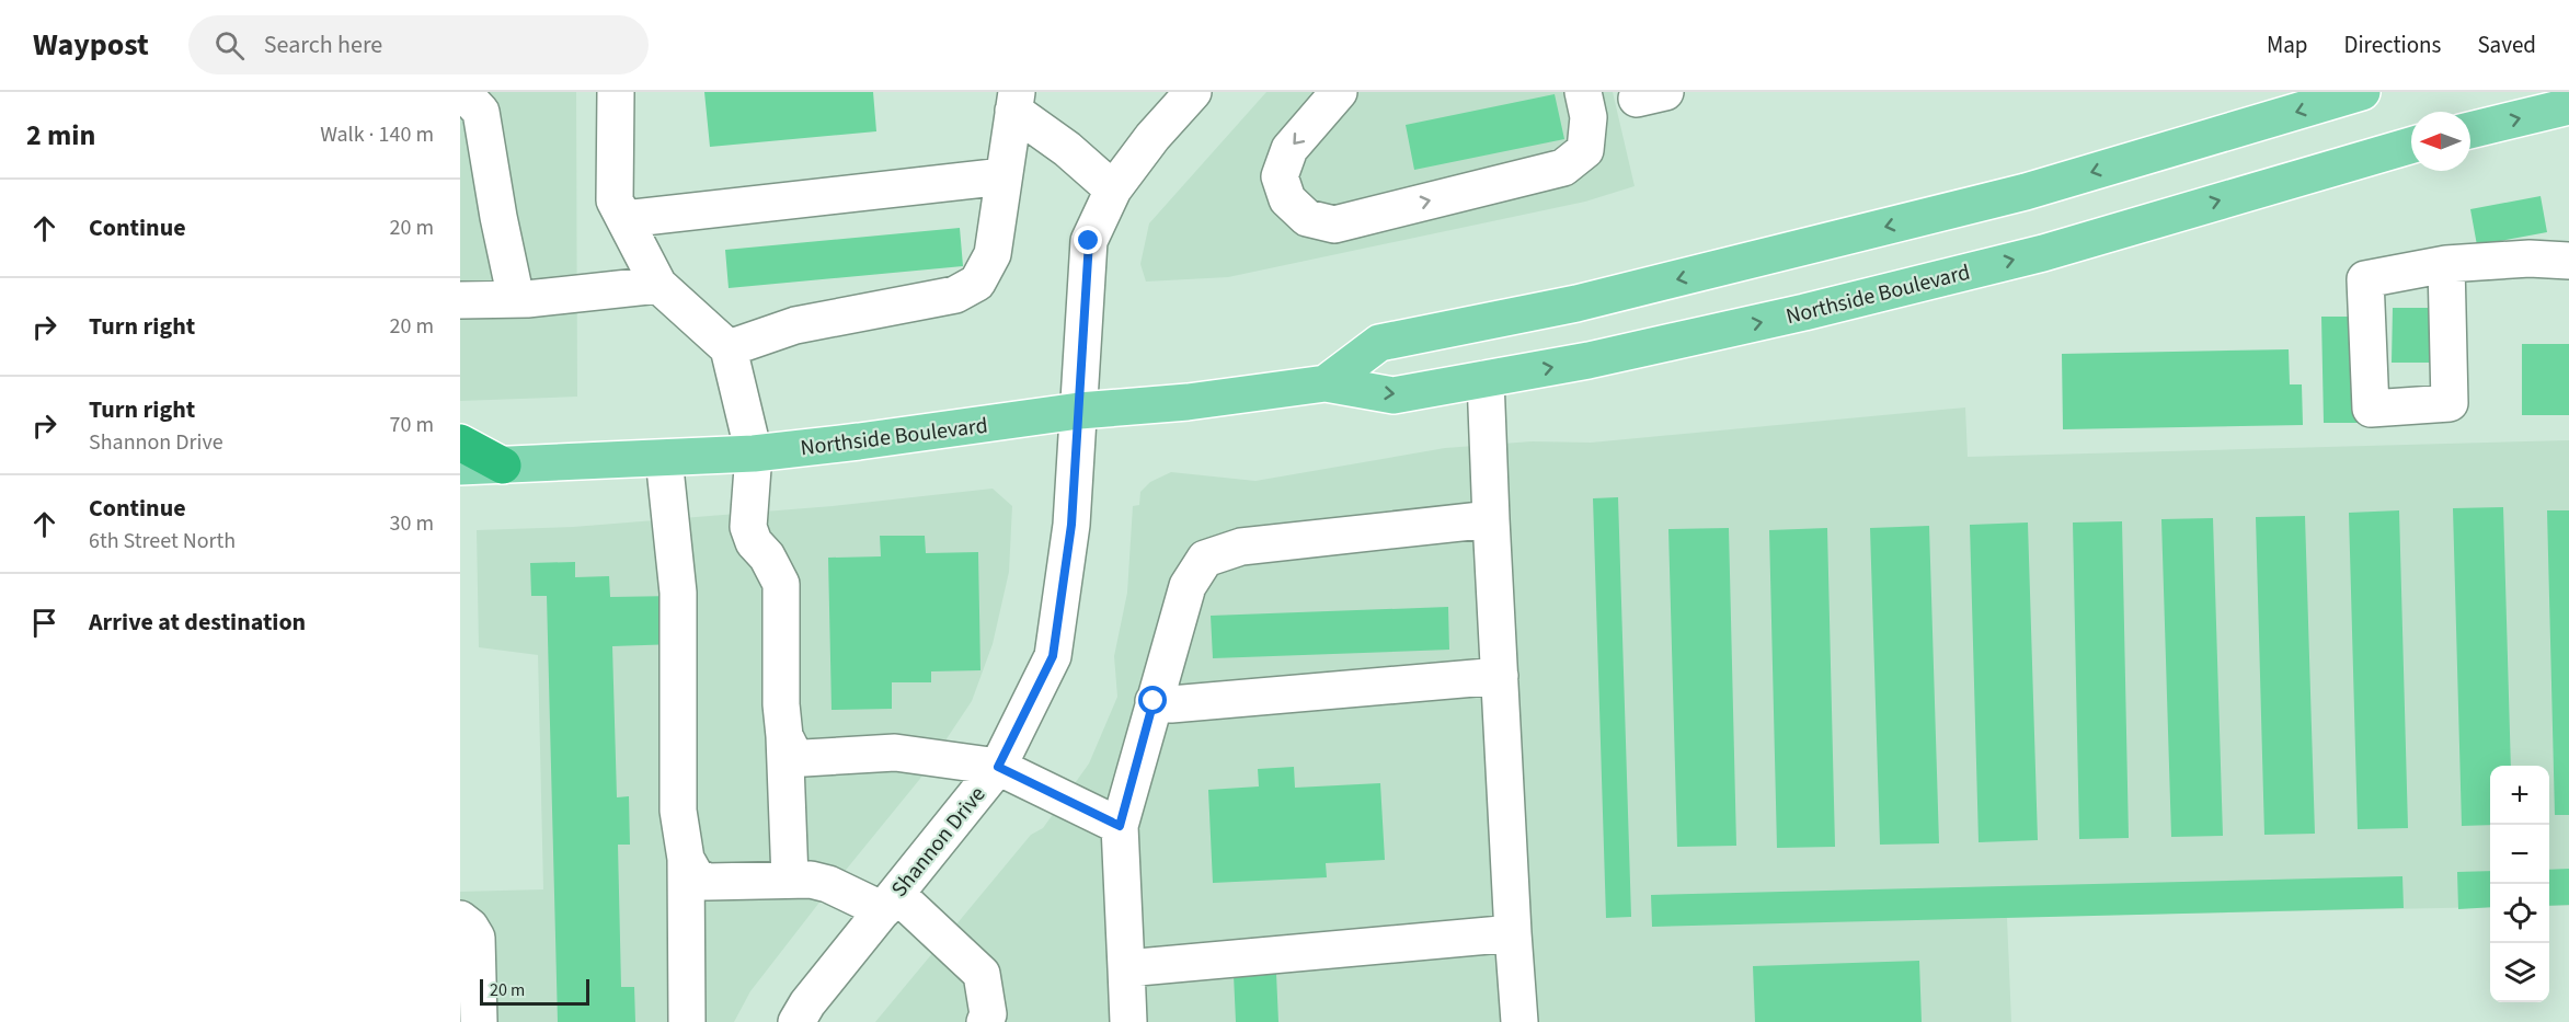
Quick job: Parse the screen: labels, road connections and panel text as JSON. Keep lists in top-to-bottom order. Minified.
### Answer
{"streets":{"main road":["Northside Boulevard"],"street":["Shannon Drive"]},"crossings":[["Northside Boulevard","Shannon Drive"]],"scale_bar":"20 m","north":"left","page":{"header":"Waypost","search":"Search here","nav":["Map","Directions","Saved"],"heading":["2 min","Walk · 140 m"],"list":[["Continue","20 m"],["Turn right","20 m"],["Turn right","Shannon Drive","70 m"],["Continue","6th Street North","30 m"],"Arrive at destination"],"map_buttons":["+","−"],"scale":"20 m"}}
